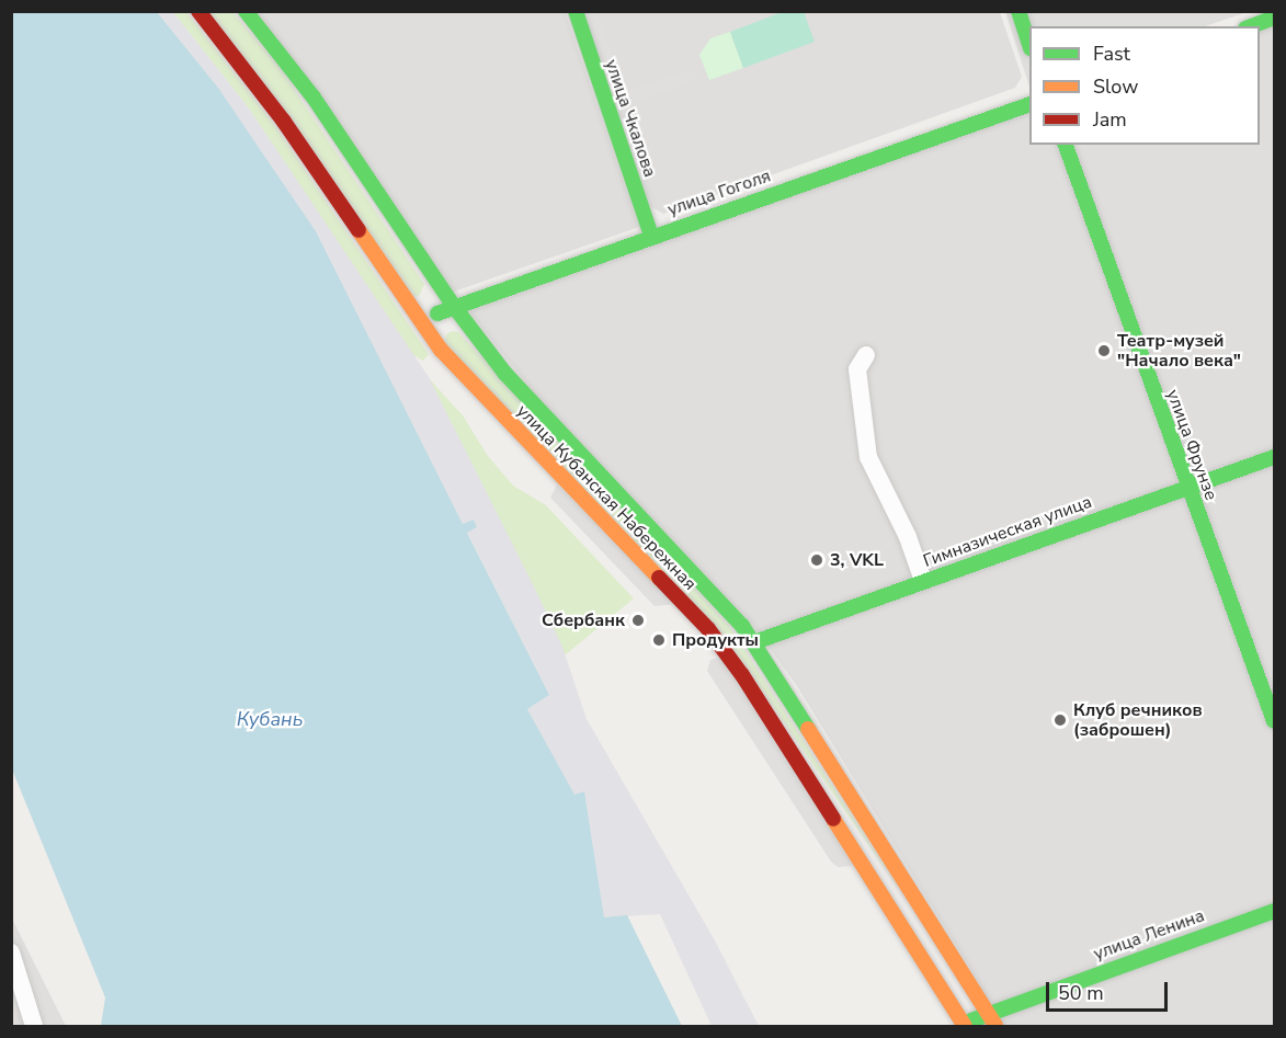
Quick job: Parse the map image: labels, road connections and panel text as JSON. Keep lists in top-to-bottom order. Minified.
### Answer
{"streets":{"main road":["улица Чкалова","улица Гоголя","улица Фрунзе","улица Кубанская Набережная","Гимназическая улица","улица Ленина"]},"crossings":[["улица Чкалова","улица Гоголя"],["улица Гоголя","улица Кубанская Набережная"],["улица Фрунзе","Гимназическая улица"],["улица Кубанская Набережная","Гимназическая улица"],["улица Кубанская Набережная","улица Ленина"]],"water":["Кубань"],"places":["Театр-музей \"Начало века\"","3, VKL","Сбербанк","Продукты","Клуб речников (заброшен)"],"legend":["Fast","Slow","Jam"],"scale_bar":"50 m"}
